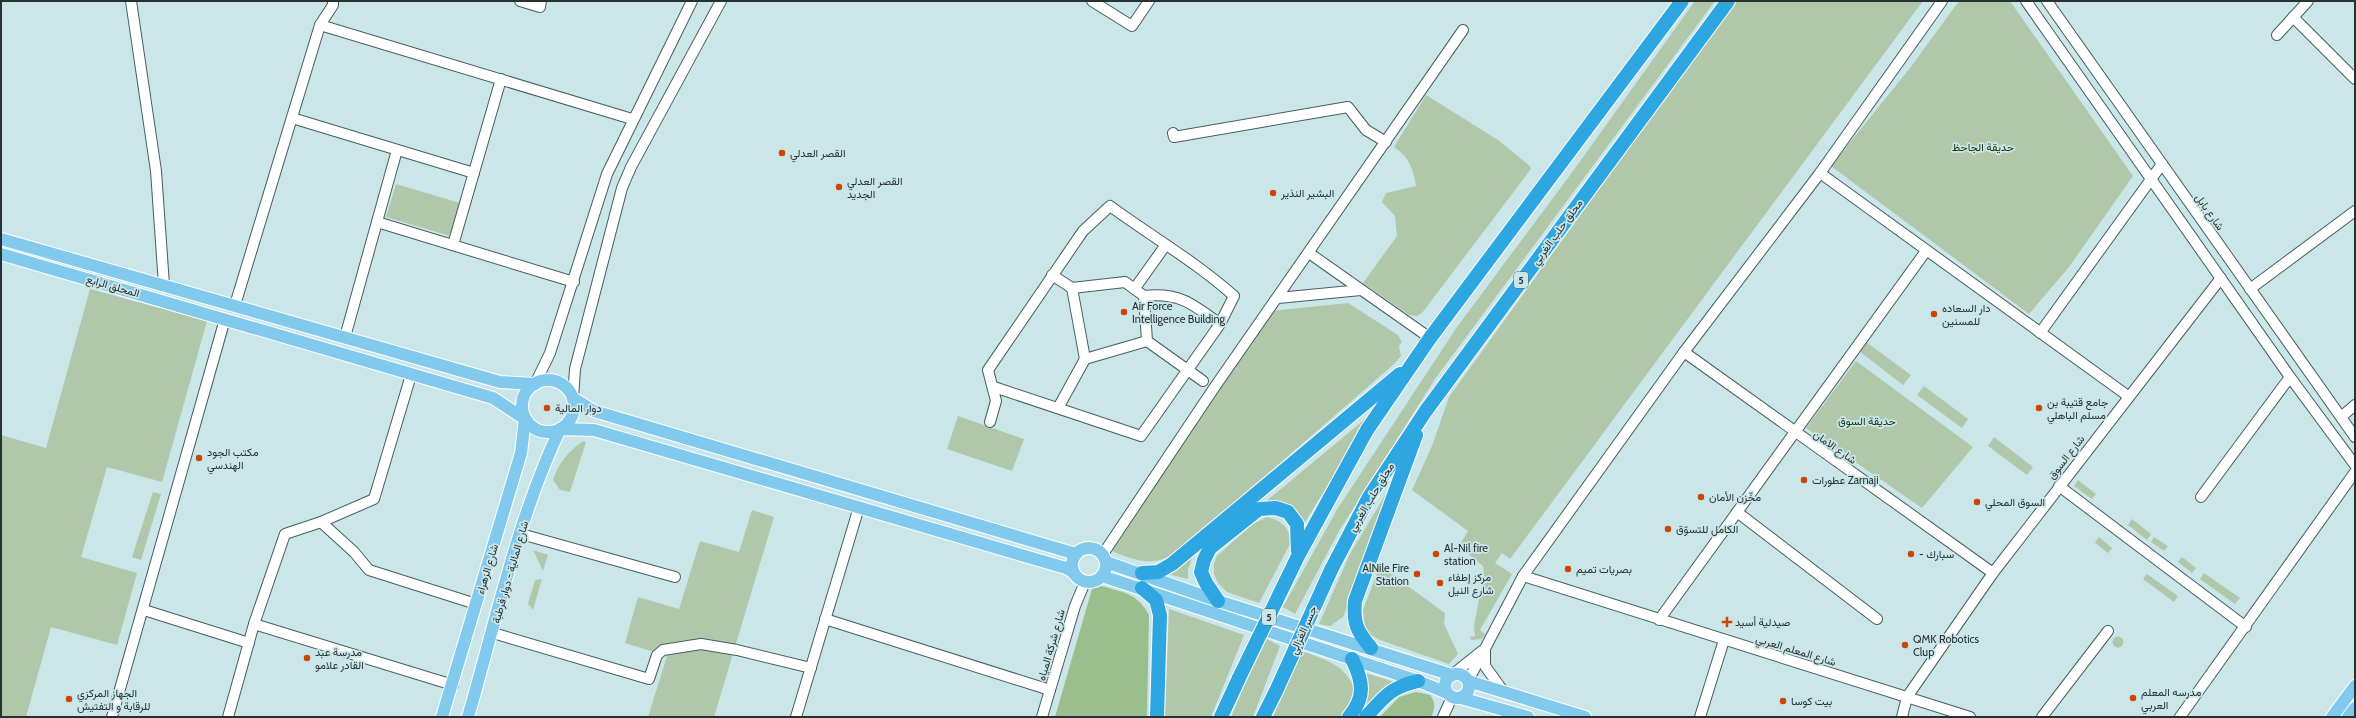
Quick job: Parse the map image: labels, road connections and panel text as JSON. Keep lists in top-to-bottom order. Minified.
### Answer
{"streets":{"highway":["محلق حلب الغربي","5","جسر الغزالي"],"main road":["المحلق الرابع","شارع الزهراء","شارع المالية - دوار قرطبة"],"street":["شارع بابل","شارع الامان","شارع السوق","شارع شركة المياه","شارع المعلم العربي"]},"crossings":[["محلق حلب الغربي","جسر الغزالي"],["المحلق الرابع","شارع الزهراء"],["المحلق الرابع","شارع المالية - دوار قرطبة"],["شارع الامان","شارع السوق"],["شارع السوق","شارع المعلم العربي"],["شارع الزهراء","شارع المالية - دوار قرطبة"]],"parks":["حديقة الجاحظ","حديقة السوق"],"places":{"other":["القصر العدلي","القصر العدلي الجديد","البشير النذير","Air Force Intelligence Building","دار السعاده للمسنين","دوار المالية","جامع قتيبة بن مسلم الباهلي","مكتب الجود الهندسي","عطورات Zarnaji","مخّزن الأمان","السوق المحلي","الكامل للتسوّق","Al-Nil fire station","- سبارك","بصريات تميم","AlNile Fire Station","مركز إطفاء شارع النيل","QMK Robotics Clup","مدرسة عبد القادر علامو","مدرسه المعلم العربي","الجهاز المركزي للرقابة و التفتيش","بيت كوسا"],"health":["صيدلية أسيد"]}}
